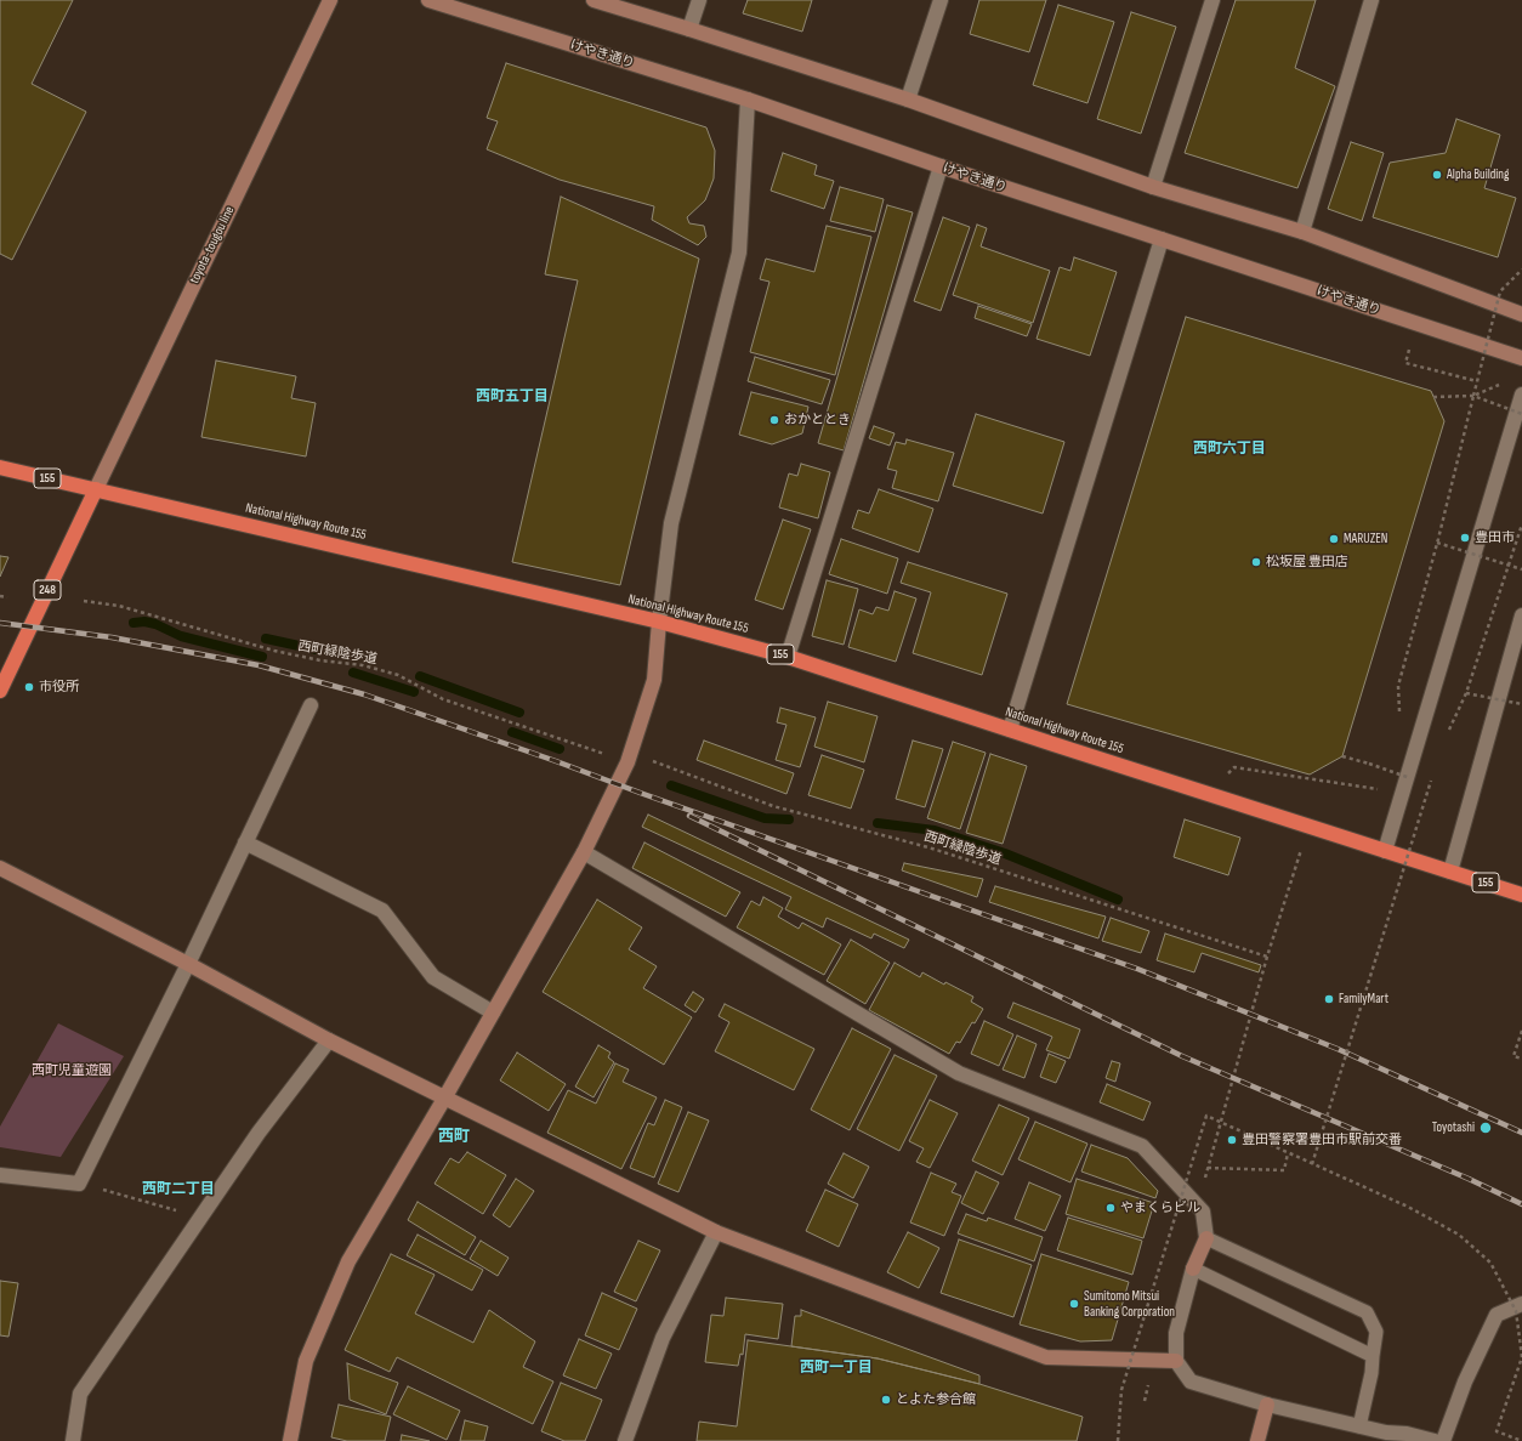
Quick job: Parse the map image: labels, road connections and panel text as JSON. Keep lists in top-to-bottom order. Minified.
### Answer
{"streets":{"highway":["155","National Highway Route 155","248"],"street":["けやき通り","toyota-tougou line"],"path":["西町緑陰歩道"]},"crossings":[["toyota-tougou line","National Highway Route 155"],["toyota-tougou line","248"],["National Highway Route 155","248"]],"districts":["西町五丁目","西町六丁目","西町","西町二丁目","西町一丁目"],"parks":["西町児童遊園"],"places":["Alpha Building","おかととき","豊田市","MARUZEN","松坂屋 豊田店","市役所","FamilyMart","Toyotashi","豊田警察署豊田市駅前交番","やまくらビル","Sumitomo Mitsui Banking Corporation","とよた参合館"]}
